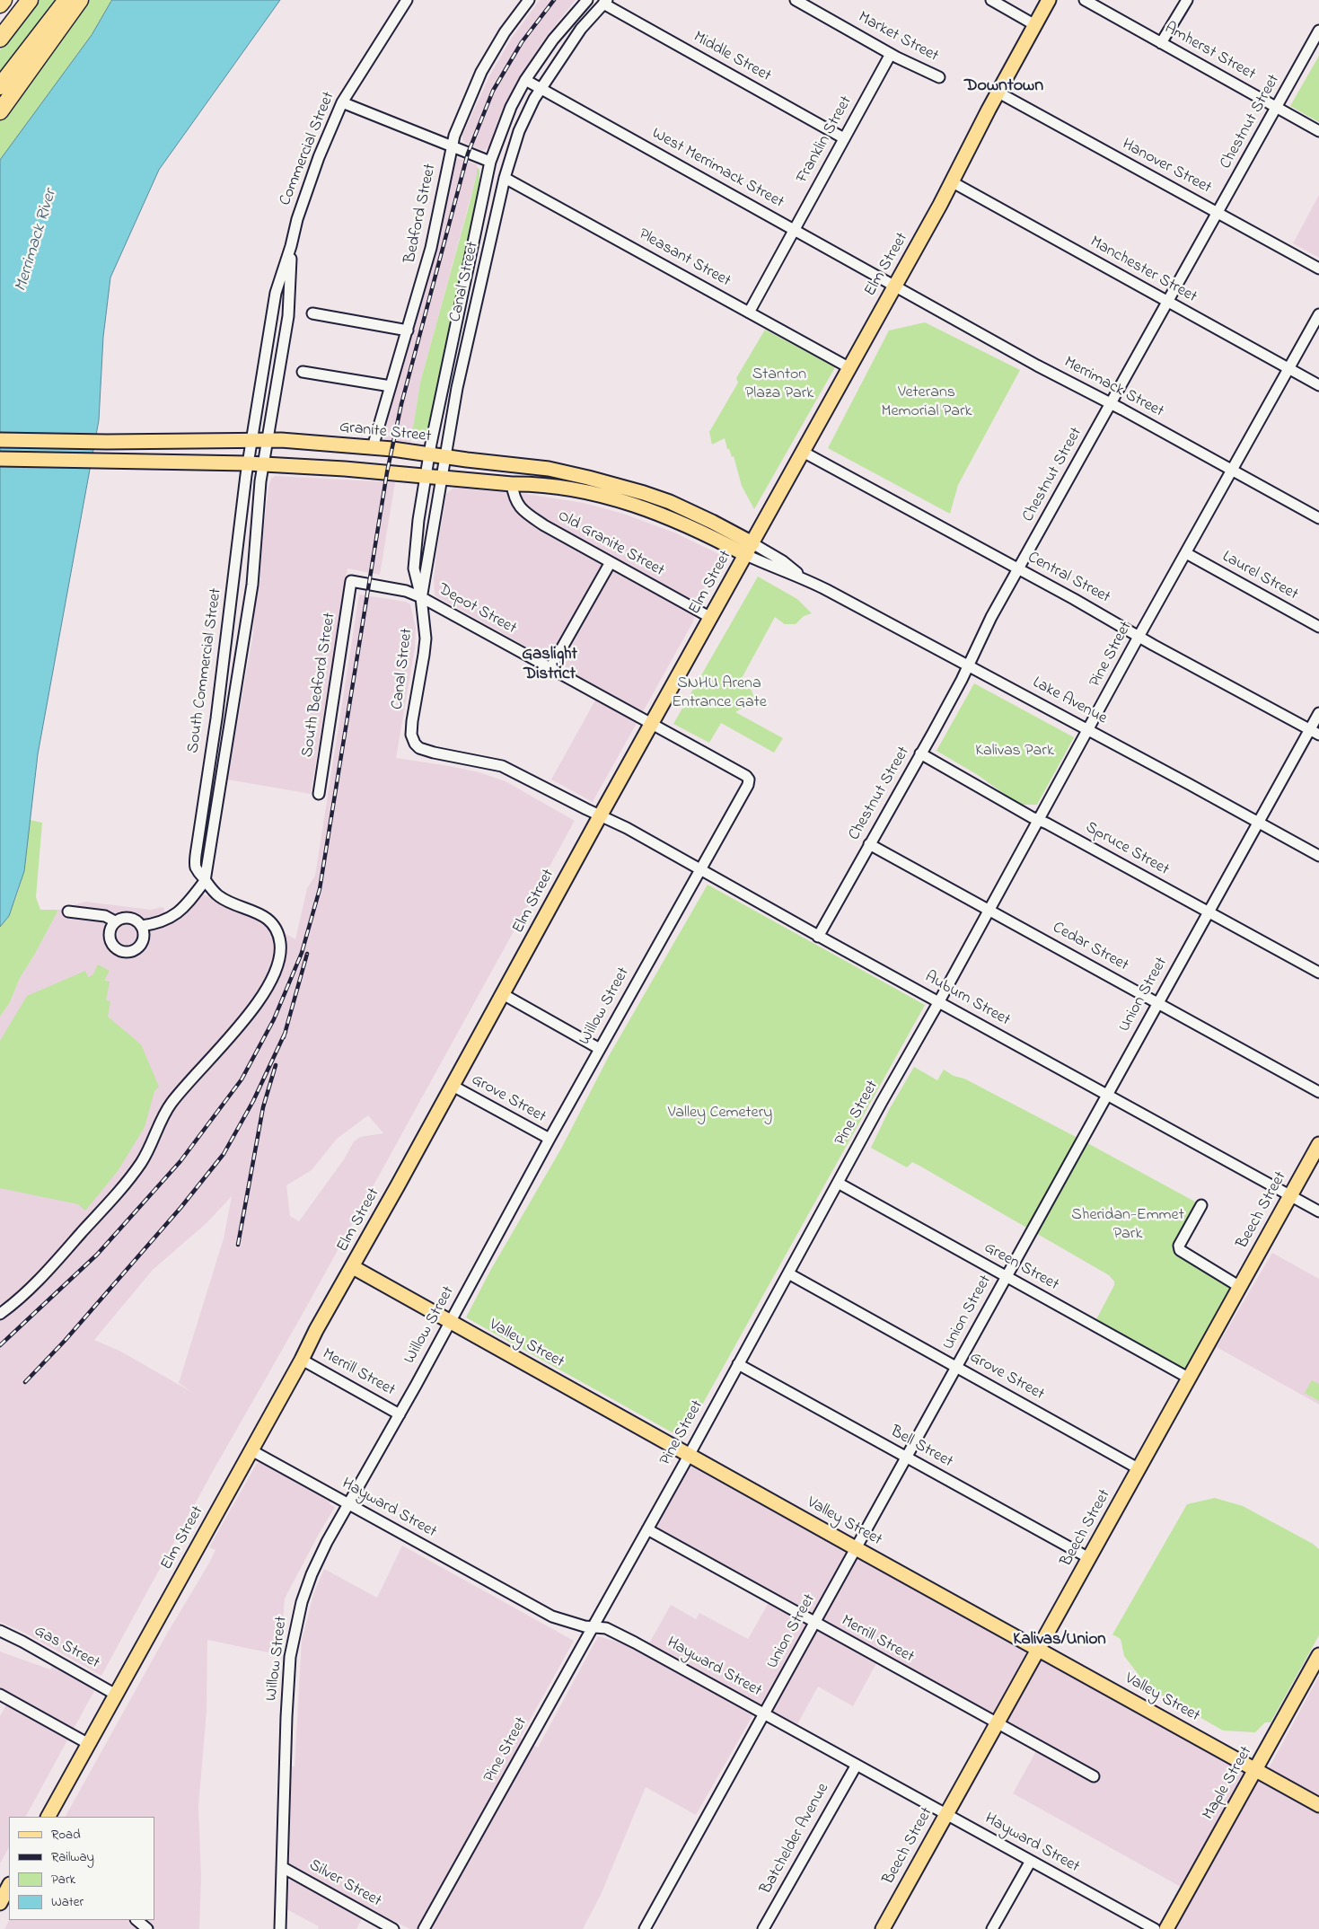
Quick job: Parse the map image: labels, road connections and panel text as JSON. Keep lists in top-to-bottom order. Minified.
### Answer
{"streets":{"main road":["Elm Street","Granite Street","Beech Street","Valley Street","Maple Street"],"street":["Market Street","Amherst Street","Middle Street","Chestnut Street","Franklin Street","Commercial Street","Hanover Street","West Merrimack Street","Bedford Street","Pleasant Street","Manchester Street","Canal Street","Merrimack Street","Old Granite Street","Laurel Street","Central Street","Depot Street","Pine Street","South Commercial Street","South Bedford Street","Lake Avenue","Spruce Street","Cedar Street","Union Street","Auburn Street","Willow Street","Grove Street","Green Street","Merrill Street","Bell Street","Hayward Street","Gas Street","Batchelder Avenue","Silver Street"]},"crossings":[["Market Street","Franklin Street"],["Amherst Street","Chestnut Street"],["Middle Street","Franklin Street"],["Middle Street","Canal Street"],["Chestnut Street","Hanover Street"],["Chestnut Street","Manchester Street"],["Chestnut Street","Merrimack Street"],["Chestnut Street","Central Street"],["Chestnut Street","Lake Avenue"],["Chestnut Street","Spruce Street"],["Chestnut Street","Cedar Street"],["Chestnut Street","Auburn Street"],["Franklin Street","West Merrimack Street"],["Franklin Street","Pleasant Street"],["Commercial Street","Granite Street"],["Commercial Street","South Commercial Street"],["Hanover Street","Elm Street"],["West Merrimack Street","Elm Street"],["West Merrimack Street","Canal Street"],["West Merrimack Street","Merrimack Street"],["Bedford Street","Granite Street"],["Pleasant Street","Elm Street"],["Pleasant Street","Canal Street"],["Elm Street","Manchester Street"],["Elm Street","Merrimack Street"],["Elm Street","Granite Street"],["Elm Street","Old Granite Street"],["Elm Street","Central Street"],["Elm Street","Depot Street"],["Elm Street","Lake Avenue"],["Elm Street","Auburn Street"],["Elm Street","Willow Street"],["Elm Street","Grove Street"],["Elm Street","Valley Street"],["Elm Street","Merrill Street"],["Elm Street","Hayward Street"],["Elm Street","Gas Street"],["Manchester Street","Pine Street"],["Canal Street","Granite Street"],["Canal Street","Depot Street"],["Canal Street","Auburn Street"],["Merrimack Street","Pine Street"],["Granite Street","Lake Avenue"],["Laurel Street","Pine Street"],["Central Street","Pine Street"],["Central Street","Union Street"],["Depot Street","South Bedford Street"],["Depot Street","Willow Street"],["Pine Street","Lake Avenue"],["Pine Street","Spruce Street"],["Pine Street","Cedar Street"],["Pine Street","Auburn Street"],["Pine Street","Grove Street"],["Pine Street","Green Street"],["Pine Street","Valley Street"],["Pine Street","Merrill Street"],["Pine Street","Bell Street"],["Pine Street","Hayward Street"],["Lake Avenue","Union Street"],["Spruce Street","Union Street"],["Cedar Street","Union Street"],["Union Street","Auburn Street"],["Union Street","Grove Street"],["Union Street","Green Street"],["Union Street","Valley Street"],["Union Street","Merrill Street"],["Union Street","Bell Street"],["Union Street","Hayward Street"],["Auburn Street","Willow Street"],["Auburn Street","Beech Street"],["Willow Street","Grove Street"],["Willow Street","Valley Street"],["Willow Street","Merrill Street"],["Willow Street","Hayward Street"],["Willow Street","Silver Street"],["Grove Street","Beech Street"],["Beech Street","Green Street"],["Beech Street","Valley Street"],["Beech Street","Merrill Street"],["Beech Street","Bell Street"],["Beech Street","Hayward Street"],["Valley Street","Maple Street"],["Hayward Street","Batchelder Avenue"]],"districts":["Downtown","Gaslight District","Kalivas/Union"],"water":["Merrimack River"],"parks":["Stanton Plaza Park","Veterans Memorial Park","SNHU Arena Entrance Gate","Kalivas Park","Valley Cemetery","Sheridan-Emmet Park"],"legend":["Road","Railway","Park","Water"]}
